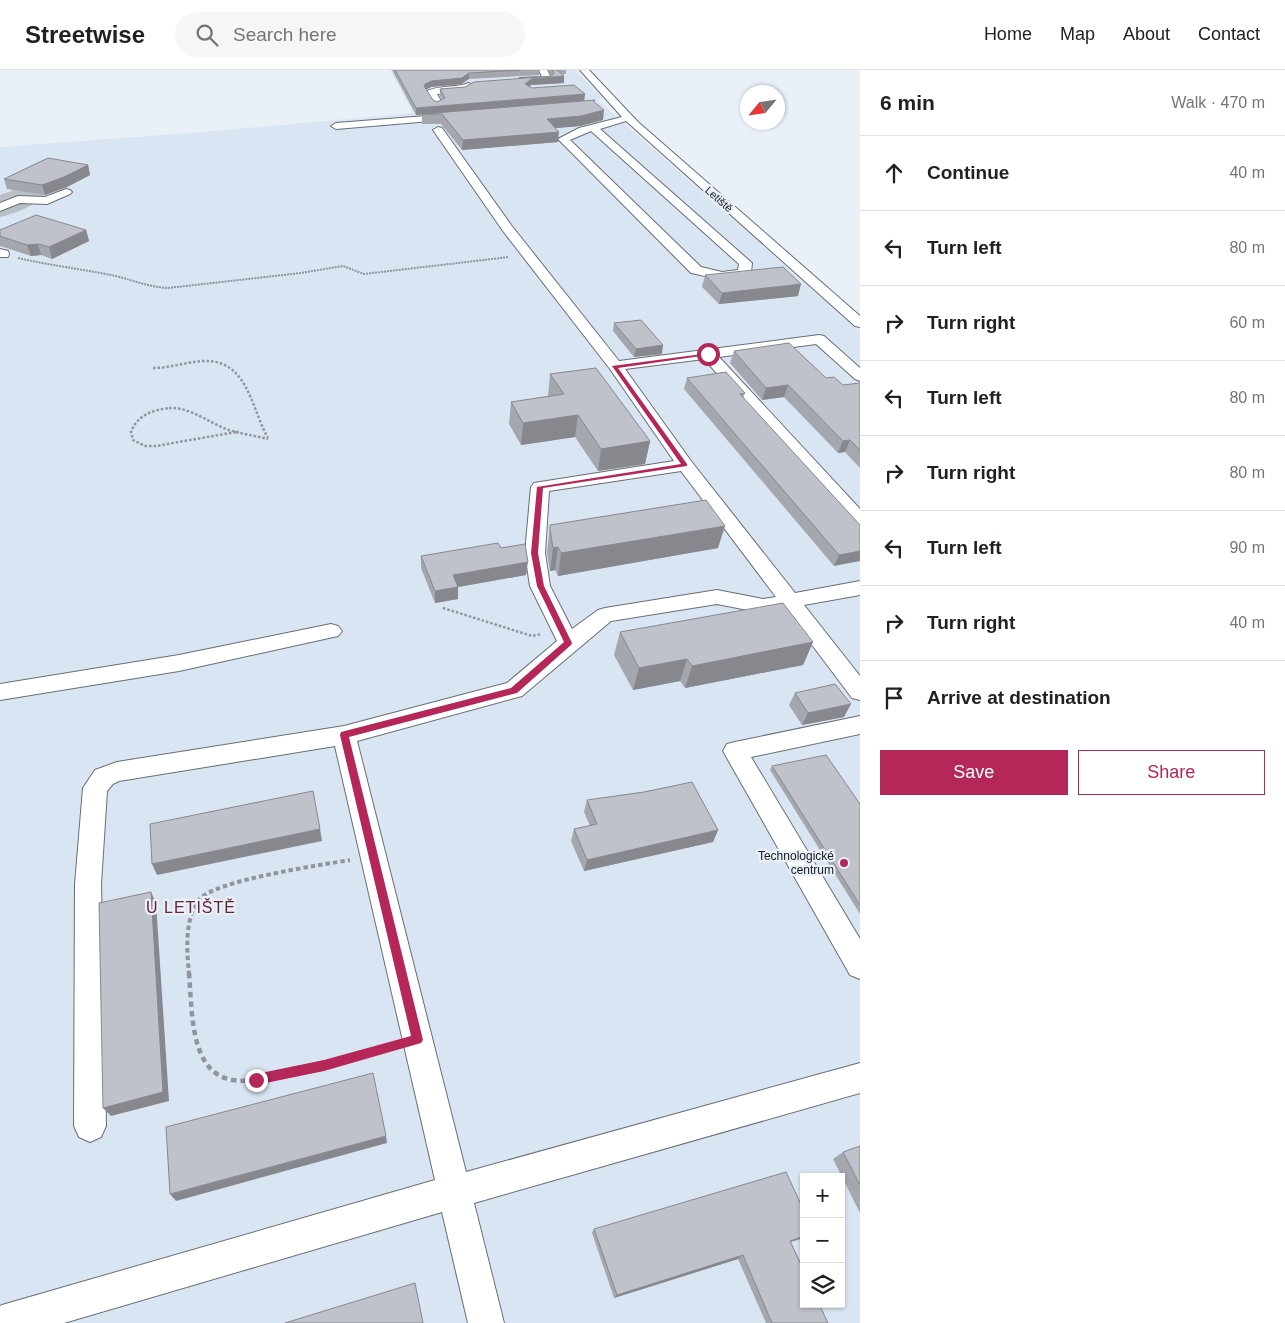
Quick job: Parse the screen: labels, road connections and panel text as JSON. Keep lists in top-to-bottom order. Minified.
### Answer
{"streets":{"street":["Letiště"]},"districts":["U LETIŠTĚ"],"places":["Technologické centrum"],"north":"bottom left","page":{"header":"Streetwise","search":"Search here","nav":["Home","Map","About","Contact"],"heading":["6 min","Walk · 470 m"],"list":[["Continue","40 m"],["Turn left","80 m"],["Turn right","60 m"],["Turn left","80 m"],["Turn right","80 m"],["Turn left","90 m"],["Turn right","40 m"],"Arrive at destination"],"buttons":["Save","Share"],"map_buttons":["+","−"]}}
